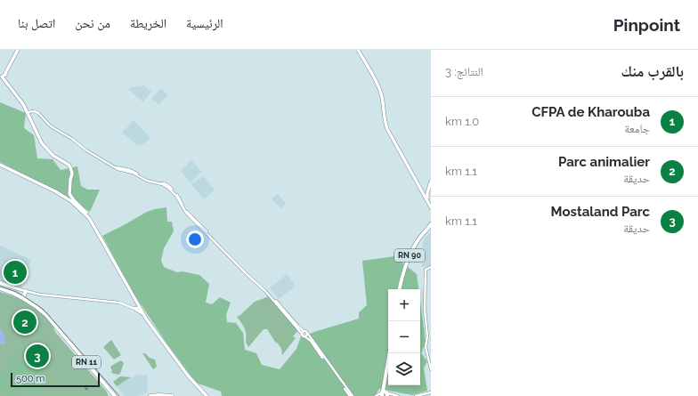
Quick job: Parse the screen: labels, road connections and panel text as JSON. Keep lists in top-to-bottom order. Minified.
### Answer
{"streets":{"highway":["RN 90","RN 11"]},"scale_bar":"500 m","page":{"header":"Pinpoint","nav":["الرئيسية","الخريطة","من نحن","اتصل بنا"],"heading":["بالقرب منك","النتائج: 3"],"list":[{"mark":"1","name":"CFPA de Kharouba","note":"جامعة","value":"1.0 km"},{"mark":"2","name":"Parc animalier","note":"حديقة","value":"1.1 km"},{"mark":"3","name":"Mostaland Parc","note":"حديقة","value":"1.1 km"}],"pins":["1","2","3"],"map_buttons":["+","−"],"scale":"500 m"}}
